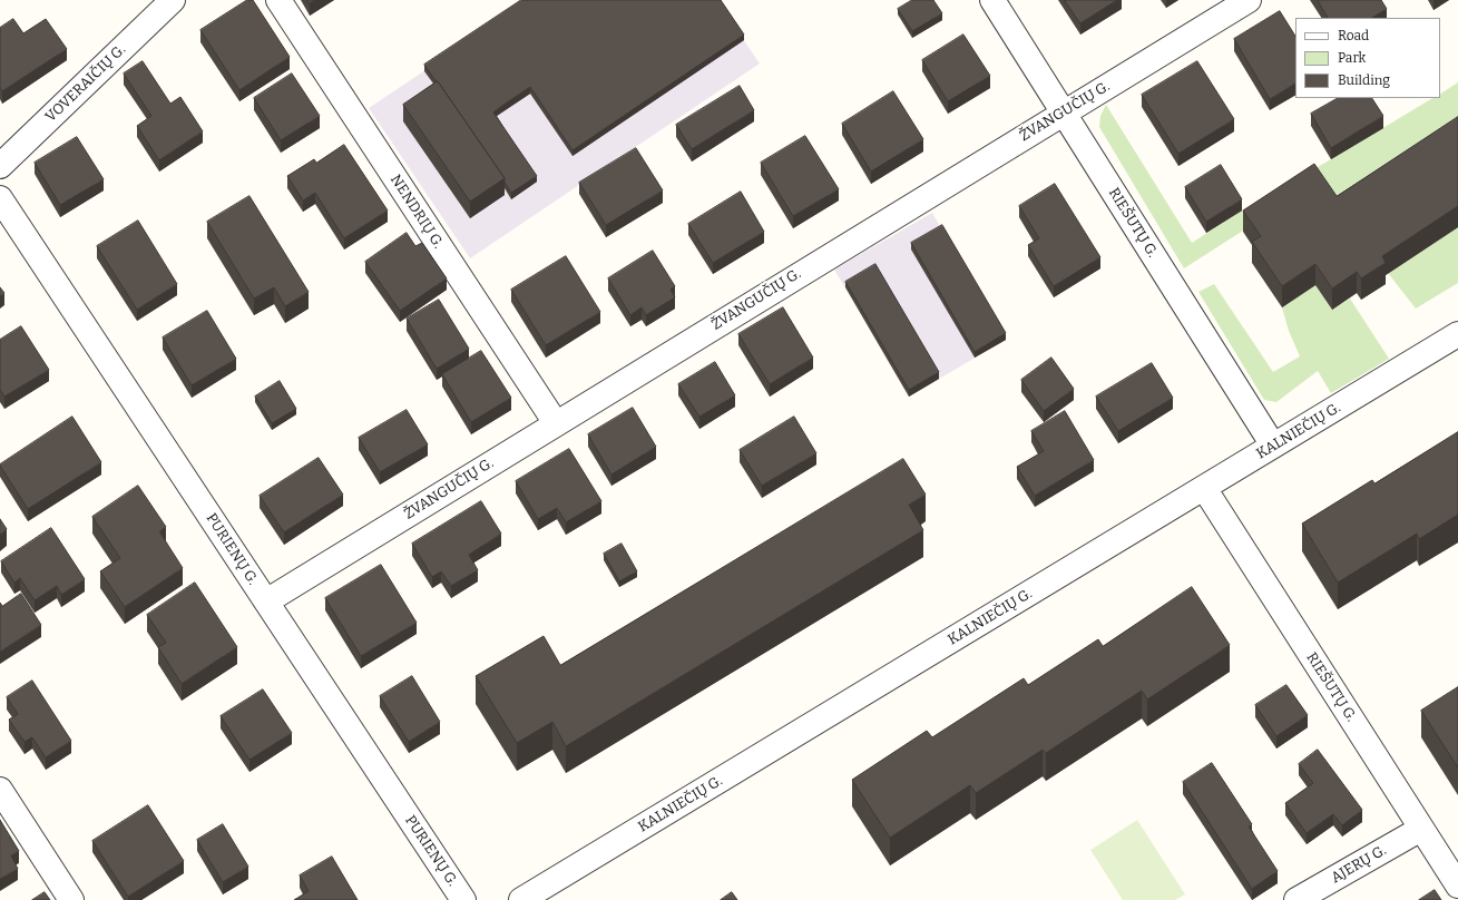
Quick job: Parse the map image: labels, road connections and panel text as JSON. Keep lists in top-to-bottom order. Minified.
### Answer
{"streets":{"street":["VOVERAIČIŲ G.","ŽVANGUČIŲ G.","NENDRIŲ G.","RIEŠUTŲ G.","KALNIEČIŲ G.","PURIENŲ G.","AJERŲ G."]},"crossings":[["ŽVANGUČIŲ G.","NENDRIŲ G."],["ŽVANGUČIŲ G.","RIEŠUTŲ G."],["ŽVANGUČIŲ G.","PURIENŲ G."],["RIEŠUTŲ G.","KALNIEČIŲ G."],["RIEŠUTŲ G.","AJERŲ G."]],"legend":["Road","Park","Building"]}
